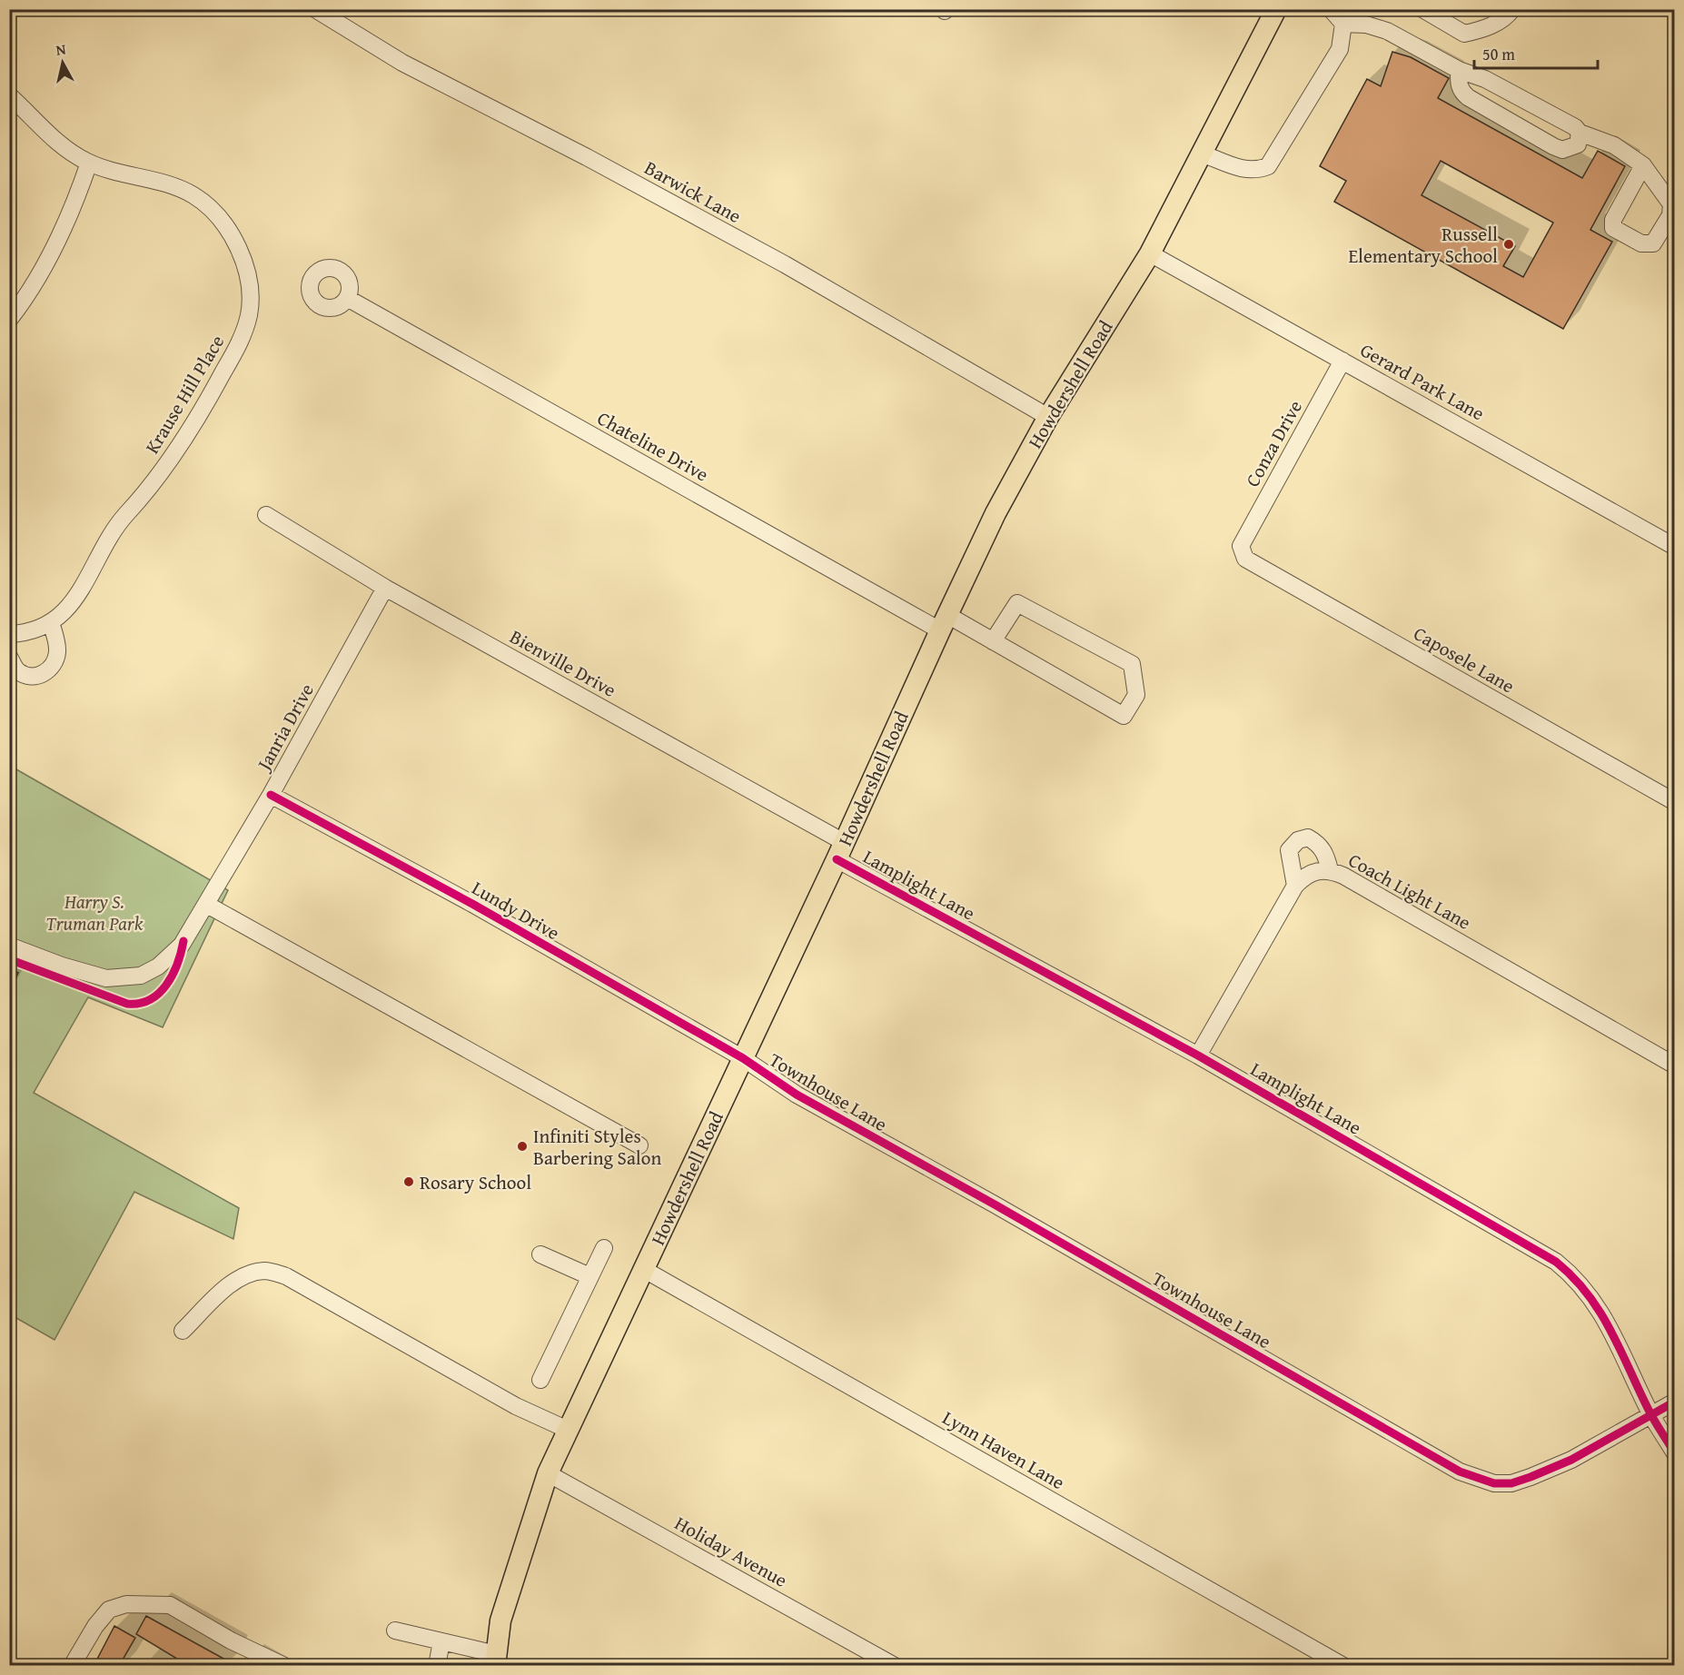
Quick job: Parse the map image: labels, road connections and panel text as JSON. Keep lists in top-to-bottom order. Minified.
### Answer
{"streets":{"main road":["Howdershell Road"],"street":["Barwick Lane","Gerard Park Lane","Krause Hill Place","Conza Drive","Chateline Drive","Caposele Lane","Bienville Drive","Janria Drive","Lamplight Lane","Coach Light Lane","Lundy Drive","Townhouse Lane","Lynn Haven Lane","Holiday Avenue"]},"crossings":[["Barwick Lane","Howdershell Road"],["Gerard Park Lane","Howdershell Road"],["Gerard Park Lane","Conza Drive"],["Howdershell Road","Chateline Drive"],["Howdershell Road","Bienville Drive"],["Howdershell Road","Lamplight Lane"],["Howdershell Road","Lundy Drive"],["Howdershell Road","Townhouse Lane"],["Howdershell Road","Lynn Haven Lane"],["Howdershell Road","Holiday Avenue"],["Conza Drive","Caposele Lane"],["Bienville Drive","Janria Drive"],["Bienville Drive","Lamplight Lane"],["Janria Drive","Lundy Drive"],["Lamplight Lane","Coach Light Lane"],["Lamplight Lane","Townhouse Lane"],["Lundy Drive","Townhouse Lane"]],"parks":["Harry S. Truman Park"],"places":["Russell Elementary School","Infiniti Styles Barbering Salon","Rosary School"],"scale_bar":"50 m","north":"top"}
